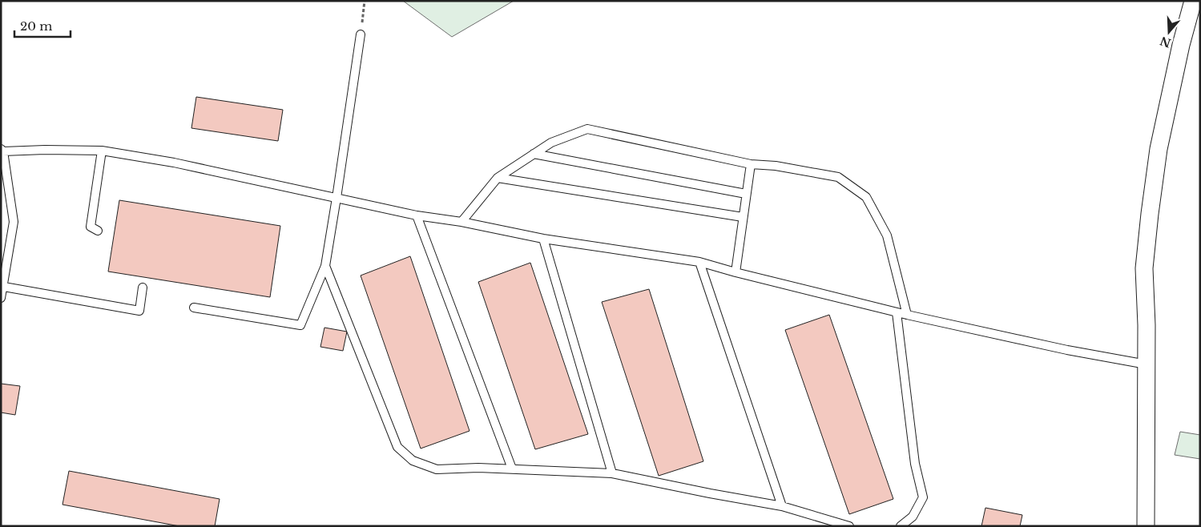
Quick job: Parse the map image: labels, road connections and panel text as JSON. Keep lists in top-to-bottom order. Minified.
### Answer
{"scale_bar":"20 m","north":"bottom"}
